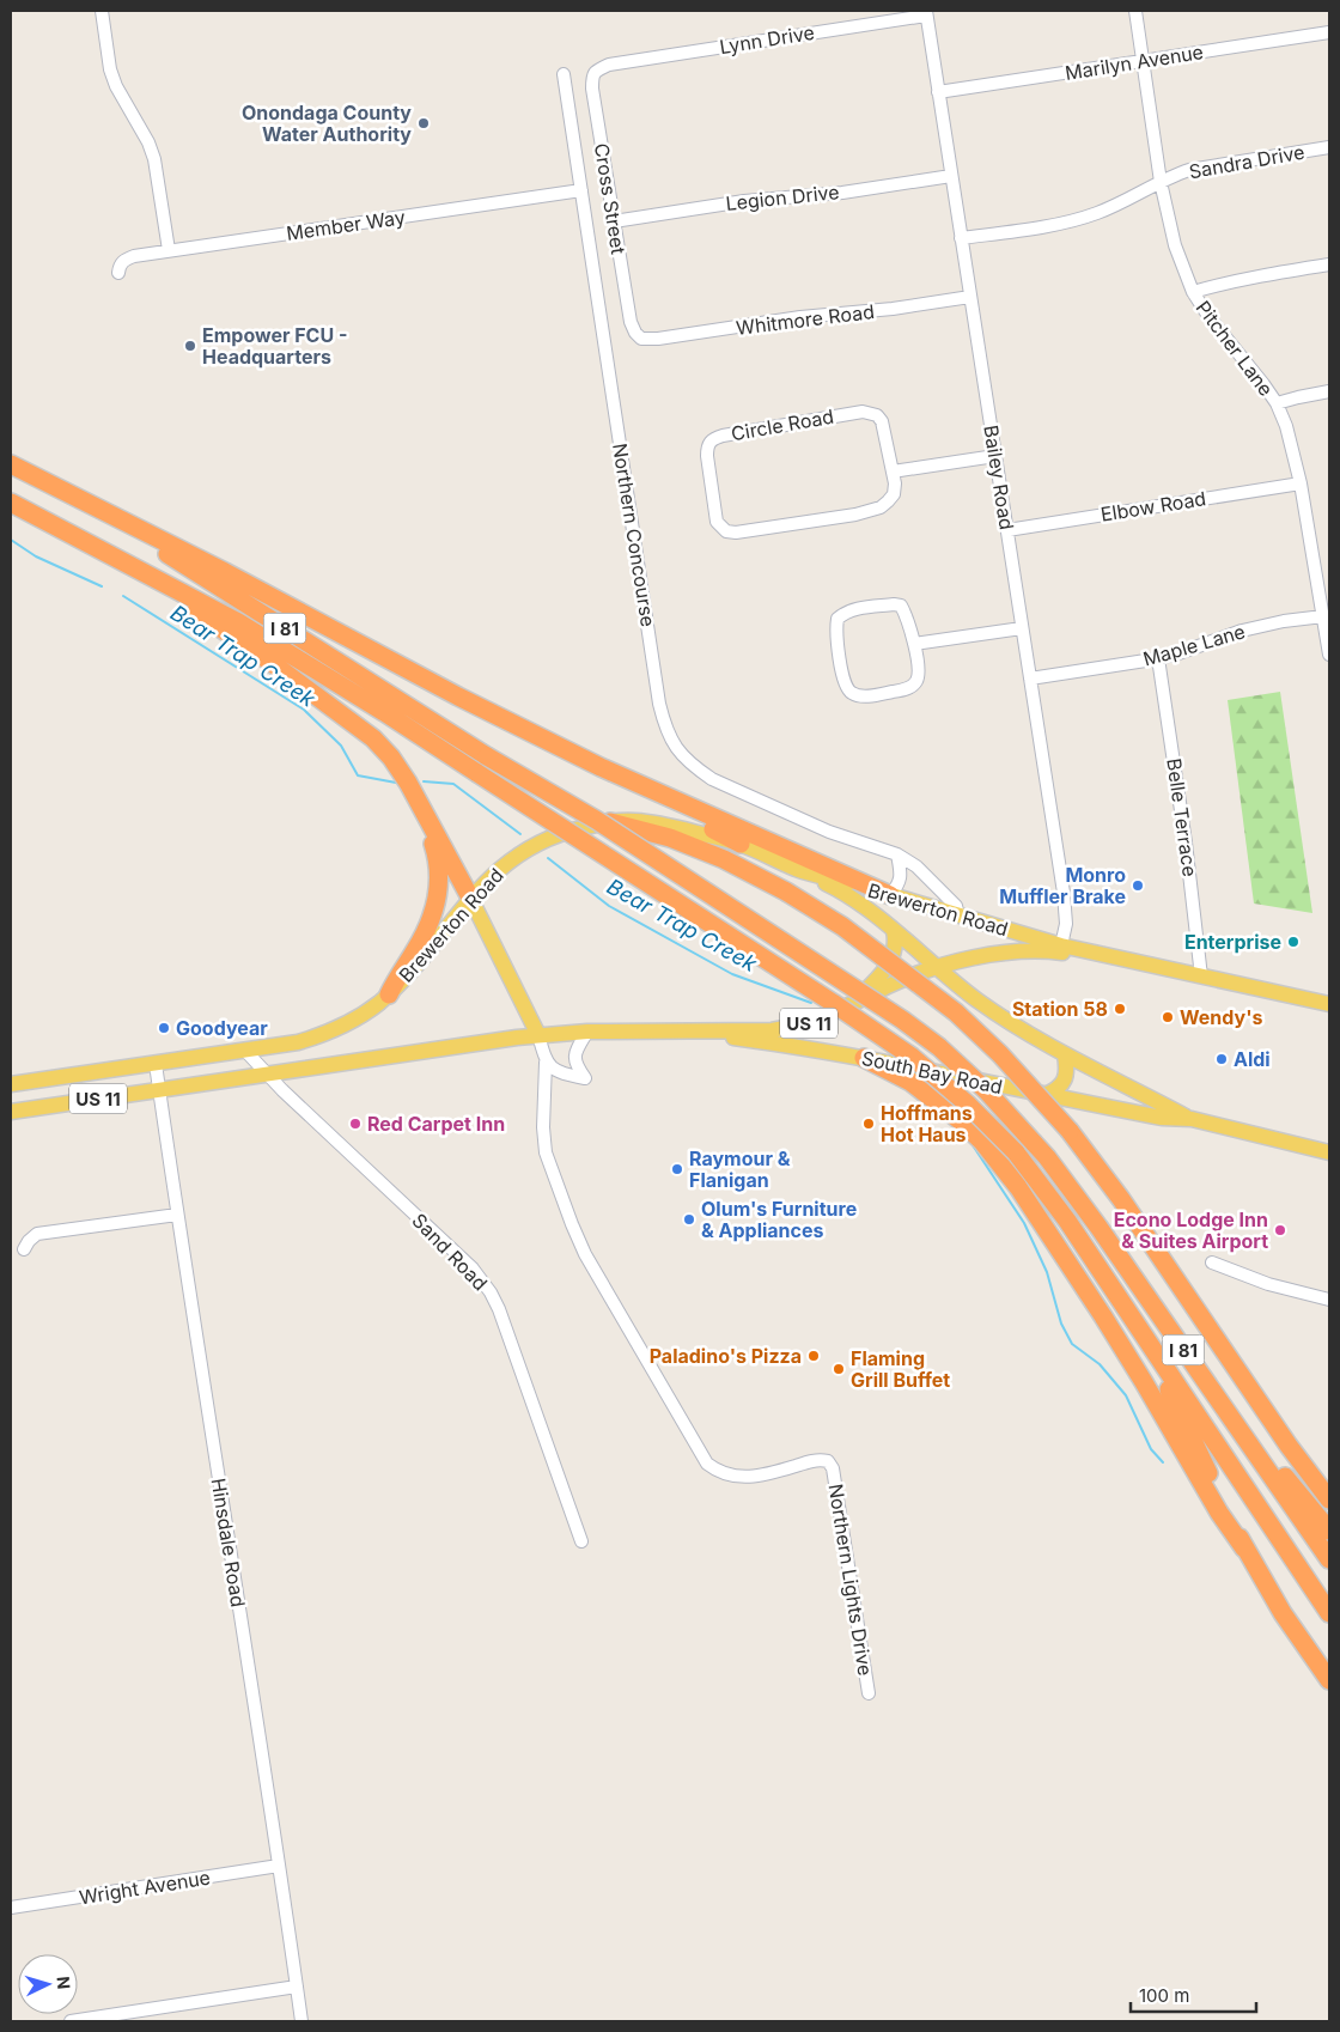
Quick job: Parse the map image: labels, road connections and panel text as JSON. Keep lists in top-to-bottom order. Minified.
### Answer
{"streets":{"highway":["I 81"],"main road":["Brewerton Road","US 11","South Bay Road"],"street":["Lynn Drive","Marilyn Avenue","Sandra Drive","Legion Drive","Cross Street","Member Way","Whitmore Road","Pitcher Lane","Circle Road","Bailey Road","Elbow Road","Northern Concourse","Maple Lane","Belle Terrace","Sand Road","Hinsdale Road","Northern Lights Drive","Wright Avenue"]},"crossings":[["Lynn Drive","Cross Street"],["Lynn Drive","Bailey Road"],["Marilyn Avenue","Pitcher Lane"],["Marilyn Avenue","Bailey Road"],["Sandra Drive","Pitcher Lane"],["Sandra Drive","Bailey Road"],["Legion Drive","Cross Street"],["Legion Drive","Bailey Road"],["Cross Street","Whitmore Road"],["Member Way","Northern Concourse"],["Whitmore Road","Bailey Road"],["Pitcher Lane","Elbow Road"],["Pitcher Lane","Maple Lane"],["Bailey Road","Elbow Road"],["Bailey Road","Maple Lane"],["Bailey Road","Brewerton Road"],["Northern Concourse","Brewerton Road"],["Maple Lane","Belle Terrace"],["Belle Terrace","Brewerton Road"],["Brewerton Road","South Bay Road"],["Brewerton Road","Sand Road"],["Brewerton Road","Hinsdale Road"],["Hinsdale Road","Wright Avenue"]],"water":["Bear Trap Creek"],"places":["Onondaga County Water Authority","Empower FCU - Headquarters","Monro Muffler Brake","Enterprise","Station 58","Wendy's","Goodyear","Aldi","Red Carpet Inn","Hoffmans Hot Haus","Raymour & Flanigan","Olum's Furniture & Appliances","Econo Lodge Inn & Suites Airport","Paladino's Pizza","Flaming Grill Buffet"],"scale_bar":"100 m","north":"right"}
